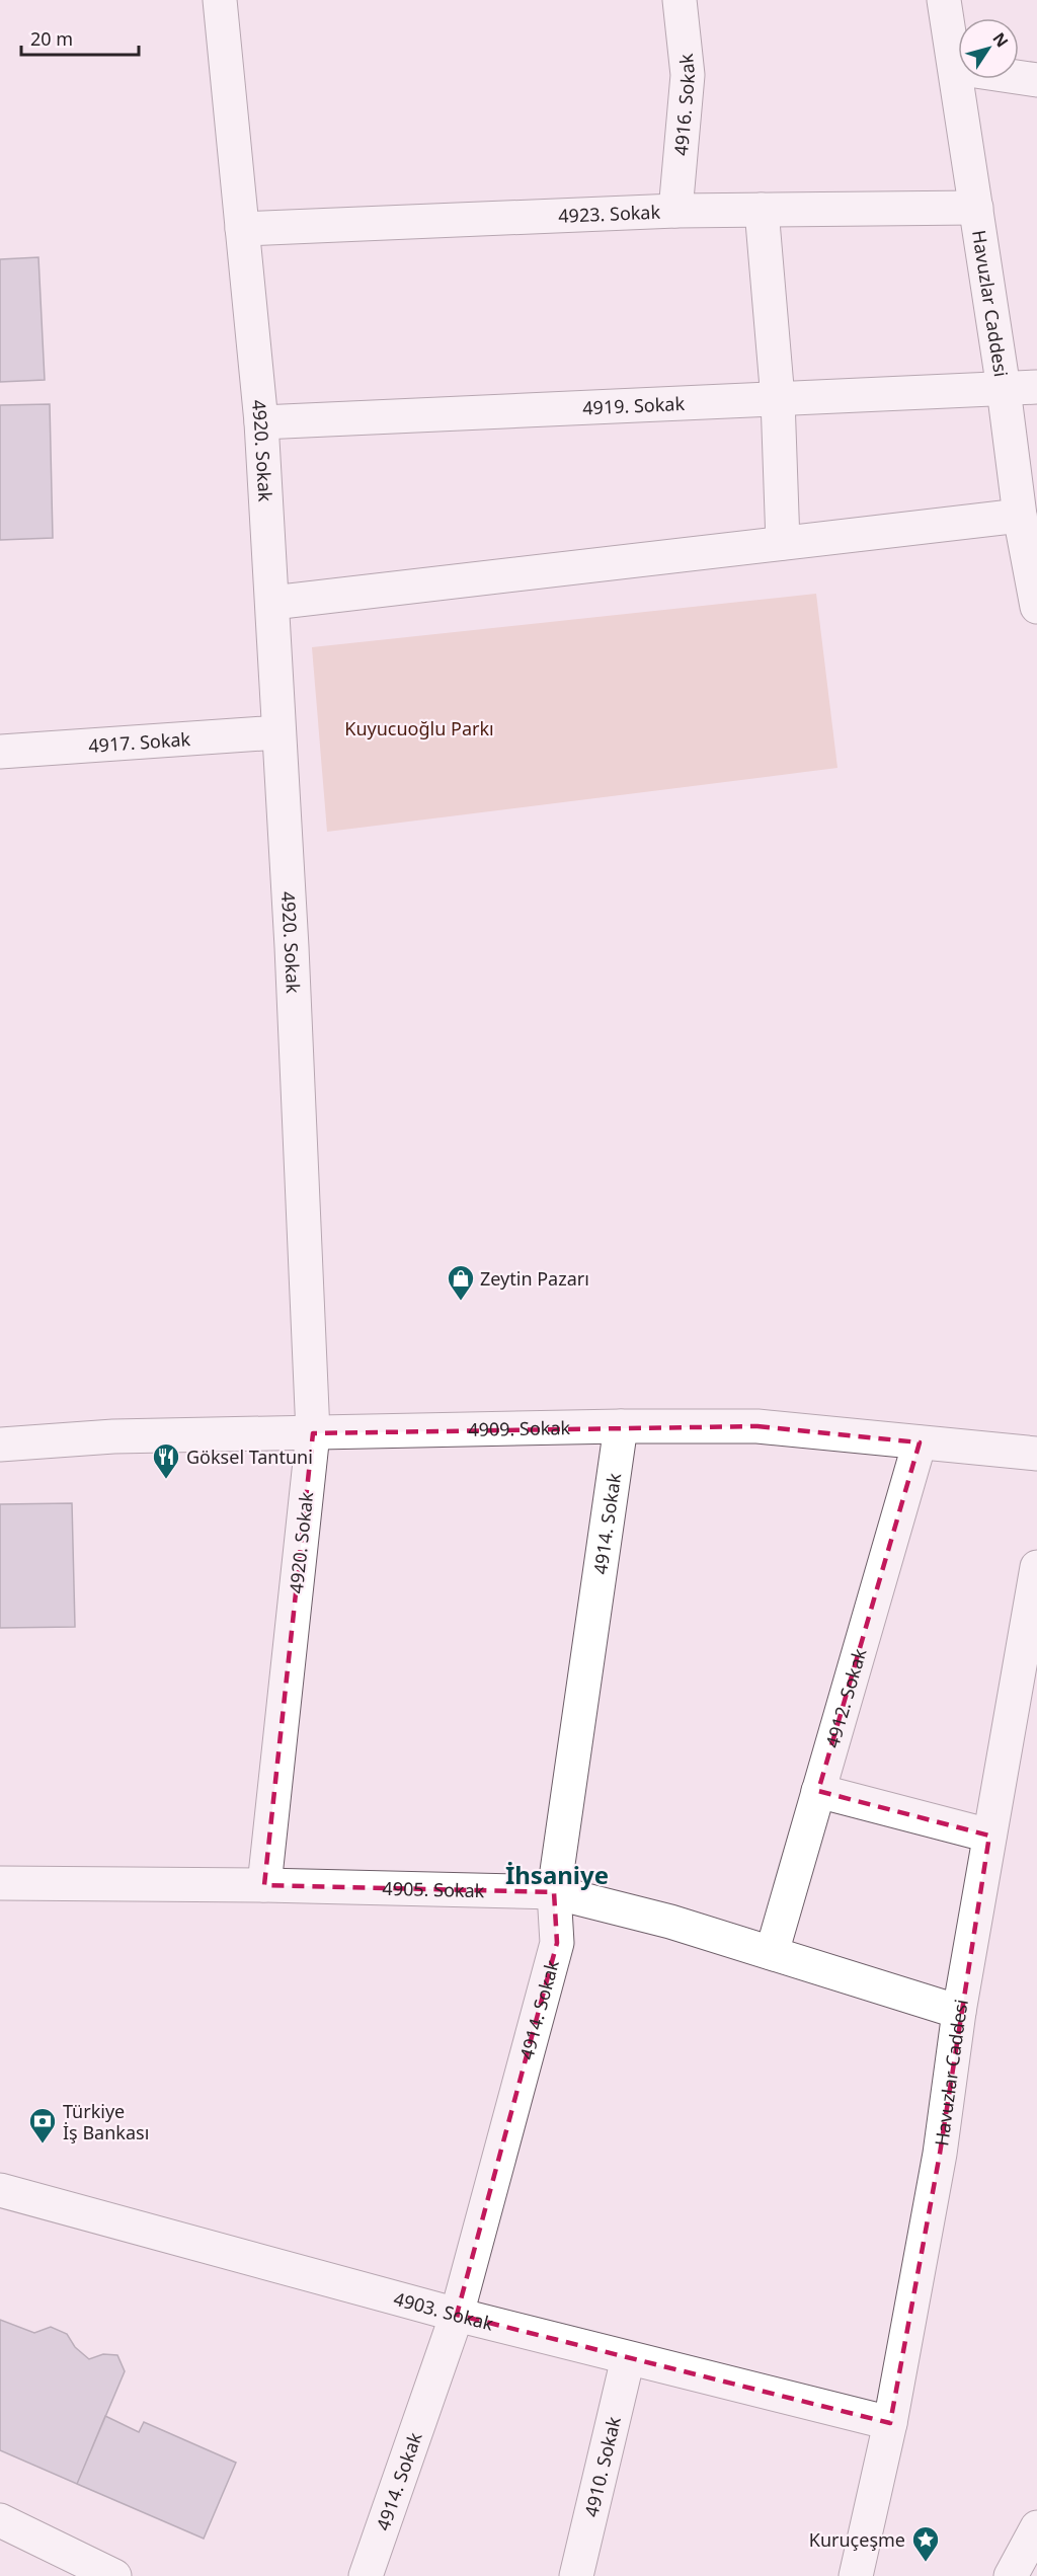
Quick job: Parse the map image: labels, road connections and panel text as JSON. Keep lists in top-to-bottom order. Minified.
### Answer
{"streets":{"street":["4916. Sokak","4923. Sokak","Havuzlar Caddesi","4919. Sokak","4920. Sokak","4917. Sokak","4909. Sokak","4914. Sokak","4912. Sokak","4905. Sokak","4903. Sokak","4910. Sokak"]},"crossings":[["4916. Sokak","4923. Sokak"],["4923. Sokak","Havuzlar Caddesi"],["4923. Sokak","4920. Sokak"],["Havuzlar Caddesi","4919. Sokak"],["Havuzlar Caddesi","4905. Sokak"],["Havuzlar Caddesi","4903. Sokak"],["4919. Sokak","4920. Sokak"],["4920. Sokak","4917. Sokak"],["4920. Sokak","4909. Sokak"],["4920. Sokak","4905. Sokak"],["4909. Sokak","4914. Sokak"],["4909. Sokak","4912. Sokak"],["4914. Sokak","4905. Sokak"],["4914. Sokak","4903. Sokak"],["4912. Sokak","4905. Sokak"],["4903. Sokak","4910. Sokak"]],"districts":["İhsaniye"],"parks":["Kuyucuoğlu Parkı"],"places":{"shop":["Zeytin Pazarı"],"restaurant":["Göksel Tantuni"],"bank":["Türkiye İş Bankası"],"place":["Kuruçeşme"]},"scale_bar":"20 m","north":"top right"}
